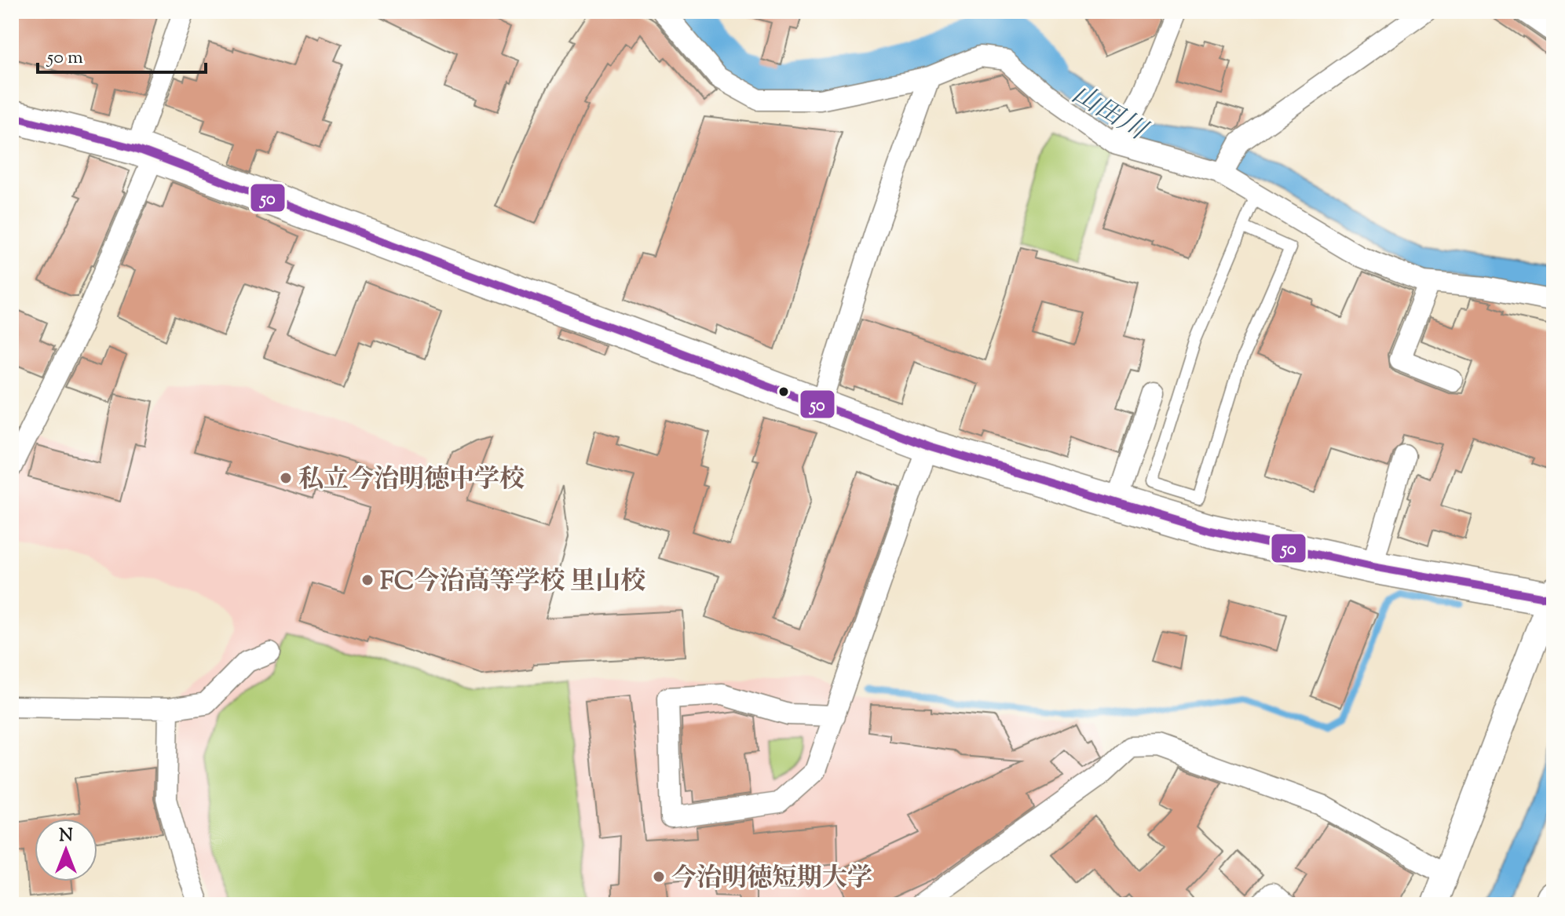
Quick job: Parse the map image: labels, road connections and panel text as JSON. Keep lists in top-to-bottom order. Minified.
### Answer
{"water":["山田川"],"places":["私立今治明徳中学校","FC今治高等学校 里山校","今治明徳短期大学"],"lines":["transit line 50"],"scale_bar":"50 m","north":"top"}
